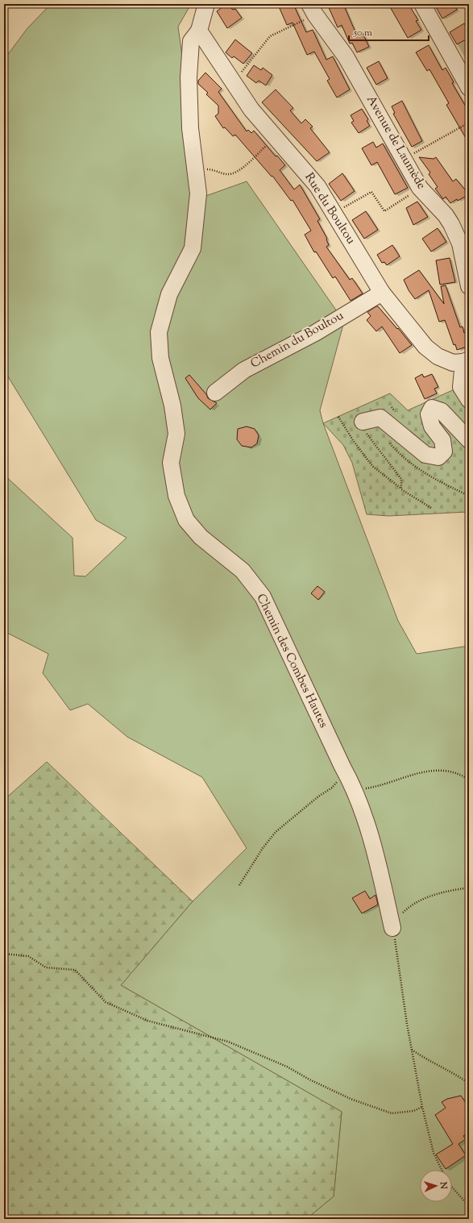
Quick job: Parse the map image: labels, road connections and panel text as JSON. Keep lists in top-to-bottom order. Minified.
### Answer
{"streets":{"street":["Avenue de Laumède","Rue du Boultou","Chemin du Boultou","Chemin des Combes Hautes"]},"crossings":[["Rue du Boultou","Chemin du Boultou"],["Rue du Boultou","Chemin des Combes Hautes"]],"scale_bar":"50 m","north":"right"}
